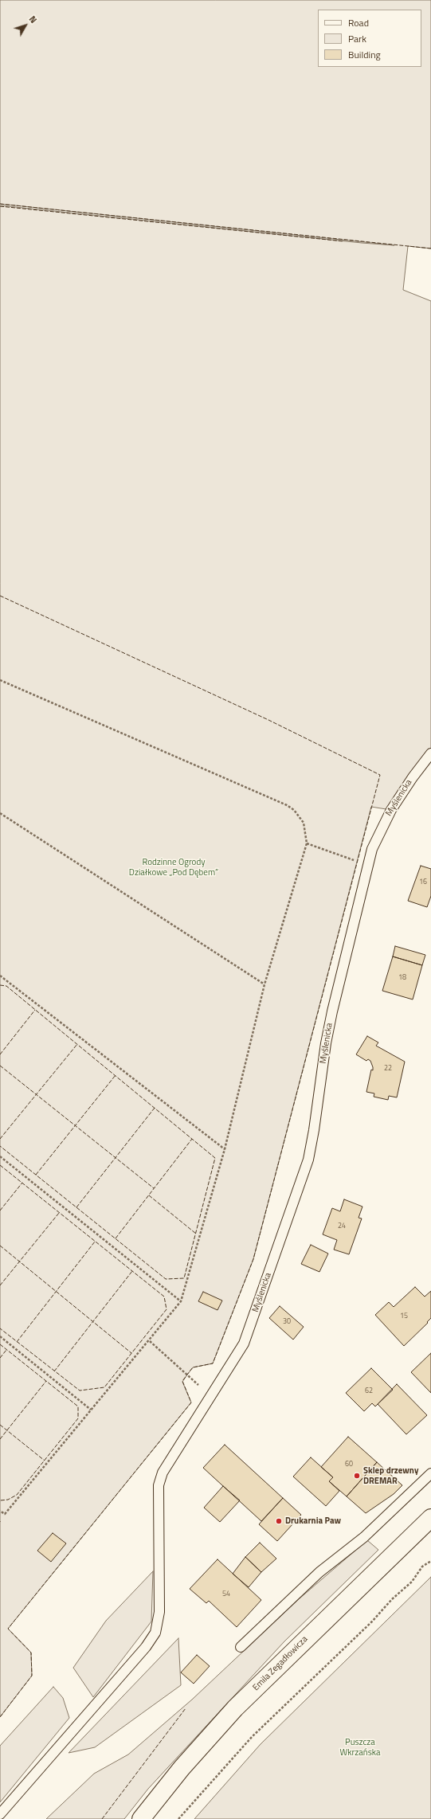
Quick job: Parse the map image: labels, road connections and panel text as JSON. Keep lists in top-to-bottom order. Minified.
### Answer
{"streets":{"main road":["Emila Zegadłowicza"],"lane":["Myślenicka"]},"parks":["Rodzinne Ogrody Działkowe „Pod Dębem”","Puszcza Wkrzańska"],"places":["Sklep drzewny DREMAR","Drukarnia Paw"],"house_numbers":["16","18","22","24","15","30","62","60","54"],"legend":["Road","Park","Building"],"north":"top right"}
